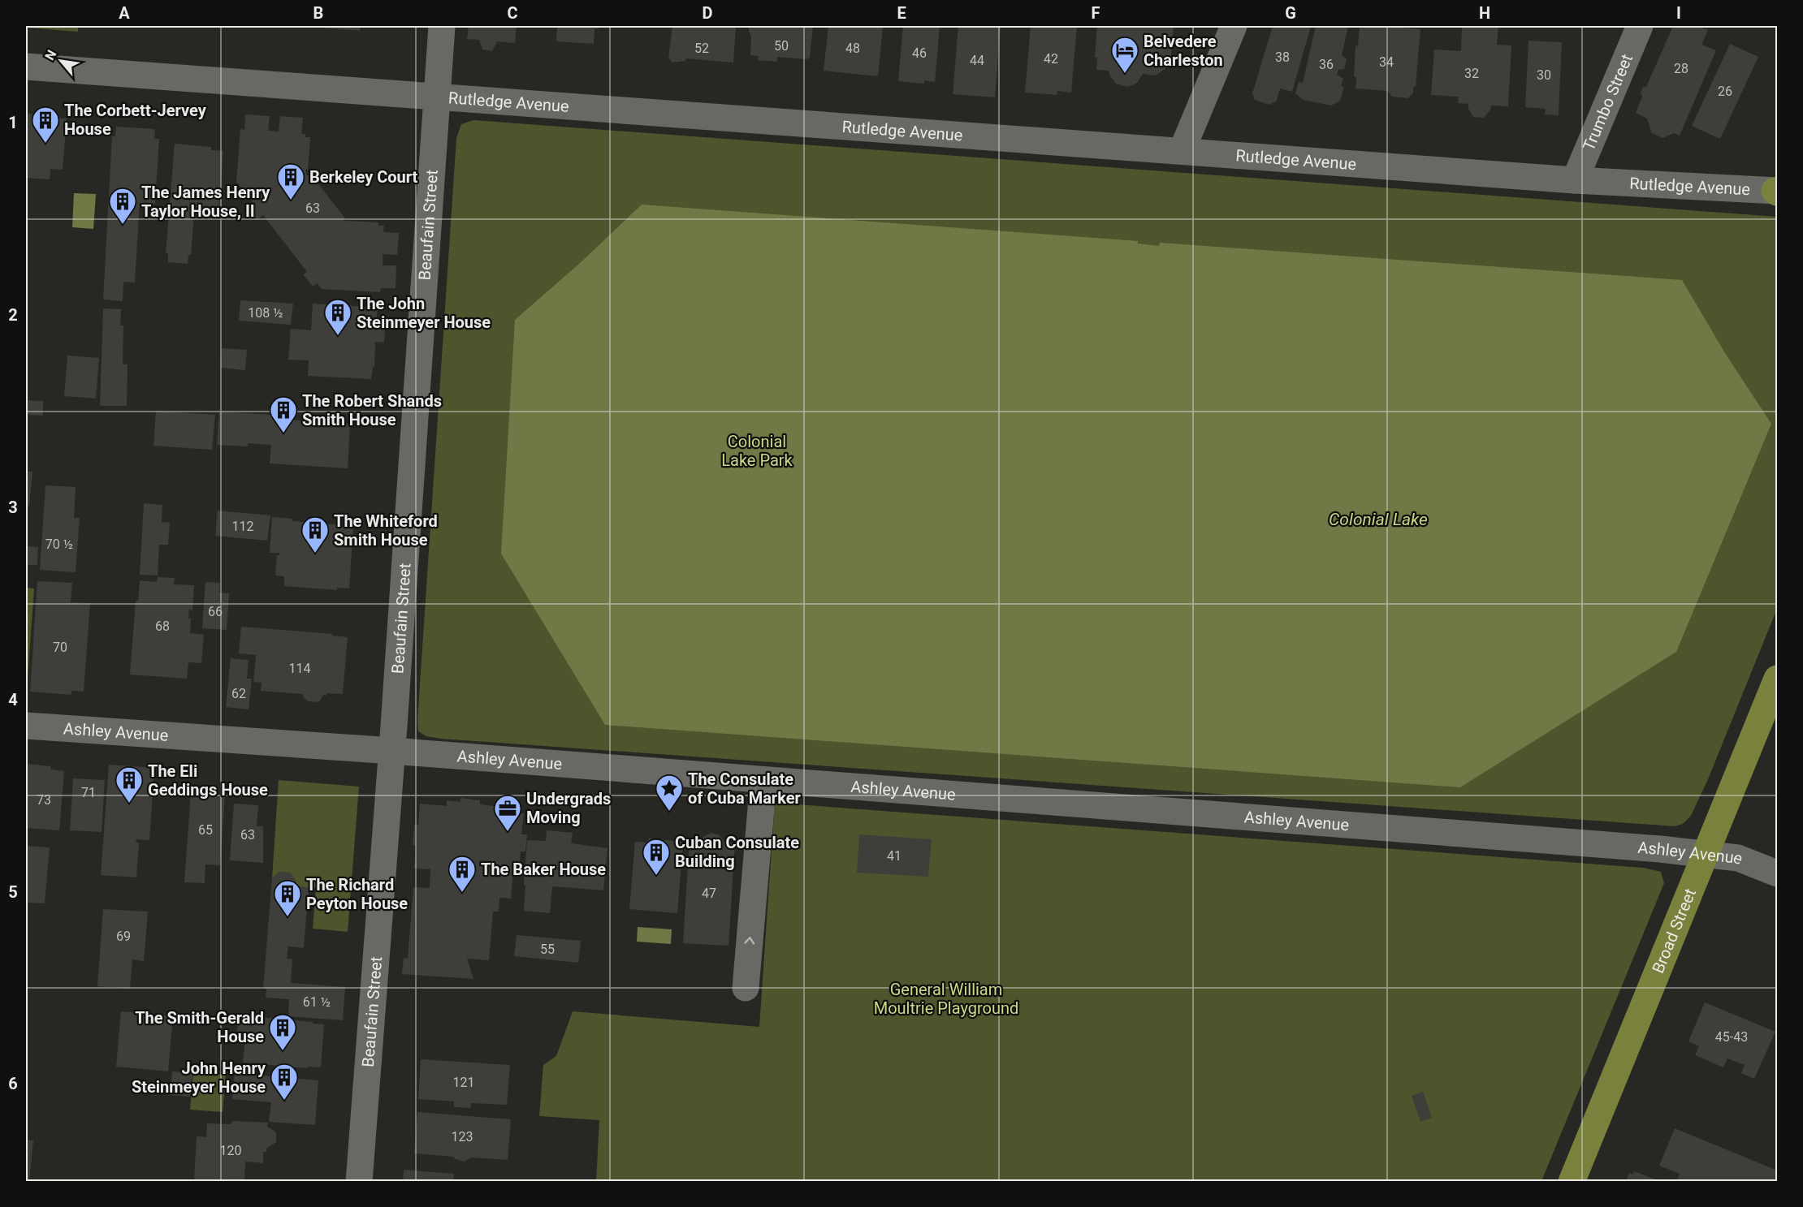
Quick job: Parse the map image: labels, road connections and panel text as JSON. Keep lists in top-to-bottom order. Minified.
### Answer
{"streets":{"main road":["Broad Street"],"street":["Rutledge Avenue","Trumbo Street","Beaufain Street","Ashley Avenue"]},"crossings":[["Rutledge Avenue","Trumbo Street"],["Rutledge Avenue","Beaufain Street"],["Beaufain Street","Ashley Avenue"],["Ashley Avenue","Broad Street"]],"water":["Colonial Lake"],"parks":["Colonial Lake Park","General William Moultrie Playground"],"places":{"hotel":["Belvedere Charleston"],"building":["The Corbett-Jervey House","Berkeley Court","The James Henry Taylor House, II","The John Steinmeyer House","The Robert Shands Smith House","The Whiteford Smith House","The Eli Geddings House","Cuban Consulate Building","The Baker House","The Richard Peyton House","The Smith-Gerald House","John Henry Steinmeyer House"],"place":["The Consulate of Cuba Marker"],"office":["Undergrads Moving"]},"house_numbers":["50","52","48","46","38","42","44","34","36","28","32","30","26","63","108 ½","112","70 ½","66","68","70","114","62","71","73","65","63","41","47","69","55","61 ½","45-43","121","123","120"],"north":"top left","grid":{"columns":["A","B","C","D","E","F","G","H","I"],"rows":["1","2","3","4","5","6"]}}
